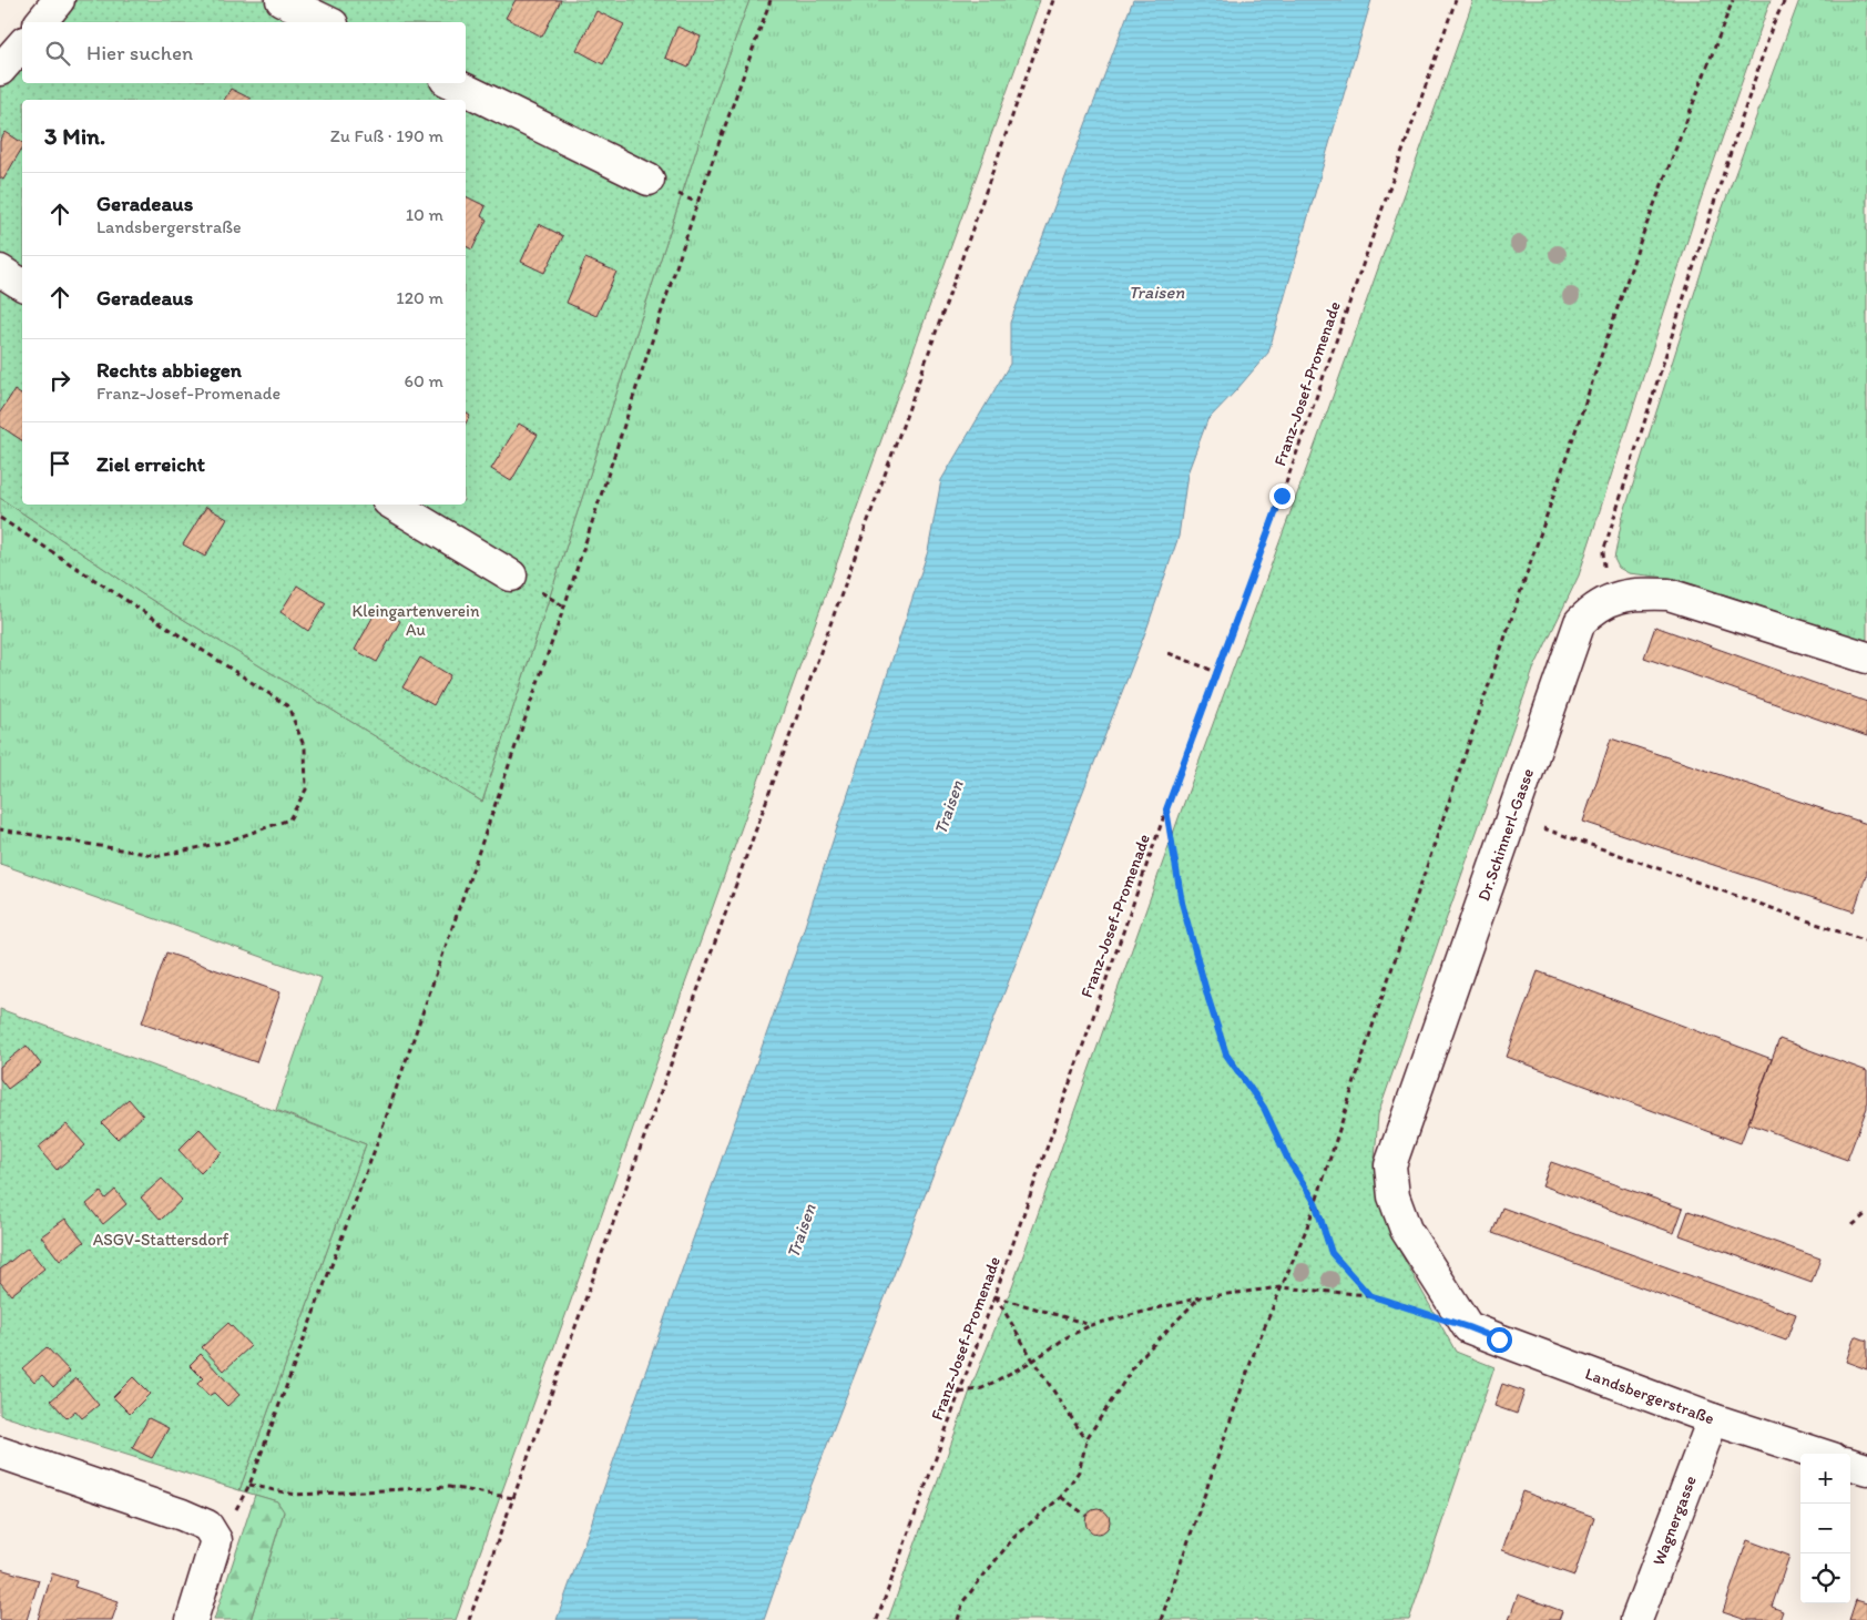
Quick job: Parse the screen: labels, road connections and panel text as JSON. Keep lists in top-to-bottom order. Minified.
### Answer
{"streets":{"street":["Dr.Schinnerl-Gasse","Landsbergerstraße","Wagnergasse"],"path":["Franz-Josef-Promenade"]},"crossings":[["Dr.Schinnerl-Gasse","Landsbergerstraße"],["Landsbergerstraße","Wagnergasse"]],"water":["Traisen"],"parks":["Kleingartenverein Au","ASGV-Stattersdorf"],"page":{"search":"Hier suchen","heading":["3 Min.","Zu Fuß · 190 m"],"list":[["Geradeaus","Landsbergerstraße","10 m"],["Geradeaus","120 m"],["Rechts abbiegen","Franz-Josef-Promenade","60 m"],"Ziel erreicht"],"map_buttons":["+","−"]}}
